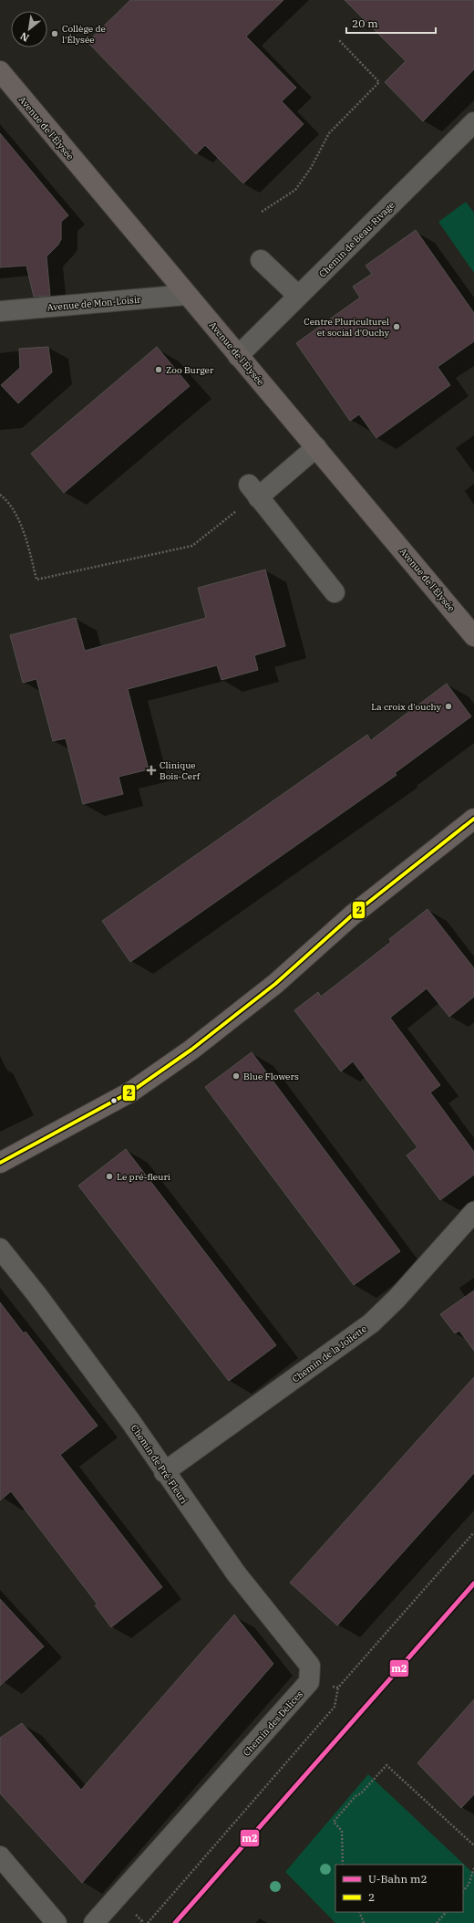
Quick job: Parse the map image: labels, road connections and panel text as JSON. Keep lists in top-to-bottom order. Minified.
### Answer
{"streets":{"main road":["Avenue de l'Élysée"],"street":["Chemin de Beau-Rivage","Avenue de Mon-Loisir","Chemin de la Joliette","Chemin de Pré-Fleuri","Chemin des Délices"]},"crossings":[["Avenue de l'Élysée","Chemin de Beau-Rivage"],["Avenue de l'Élysée","Avenue de Mon-Loisir"],["Chemin de la Joliette","Chemin de Pré-Fleuri"],["Chemin de Pré-Fleuri","Chemin des Délices"]],"places":{"other":["Collège de l'Élysée","Centre Pluriculturel et social d'Ouchy","Zoo Burger","La croix d'ouchy","Blue Flowers","Le pré-fleuri"],"health":["Clinique Bois-Cerf"]},"lines":["transit line 2","metro line m2"],"legend":["U-Bahn m2","2"],"scale_bar":"20 m","north":"bottom left"}
